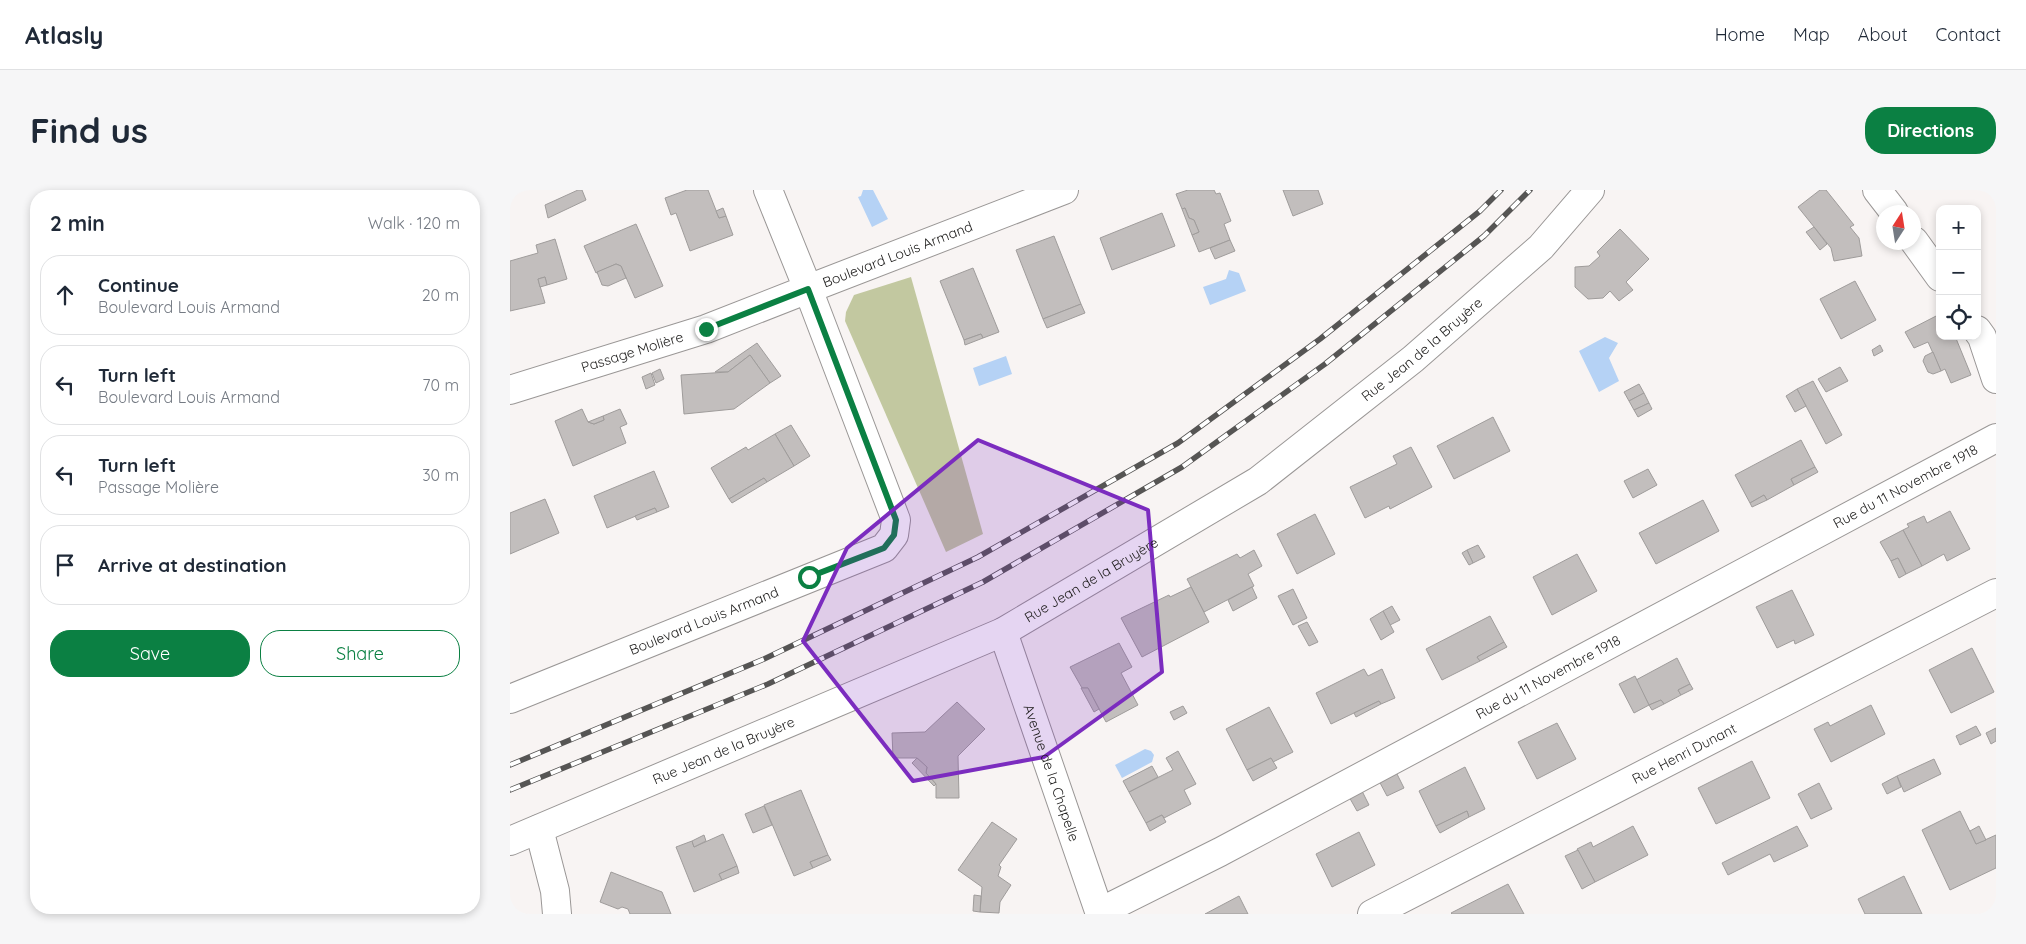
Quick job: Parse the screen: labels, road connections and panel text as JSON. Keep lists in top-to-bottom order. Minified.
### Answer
{"streets":{"street":["Boulevard Louis Armand","Rue Jean de la Bruyère","Passage Molière","Rue du 11 Novembre 1918","Rue Henri Dunant","Avenue de la Chapelle"]},"crossings":[["Boulevard Louis Armand","Passage Molière"],["Rue Jean de la Bruyère","Avenue de la Chapelle"],["Rue du 11 Novembre 1918","Avenue de la Chapelle"]],"north":"top","page":{"header":"Atlasly","nav":["Home","Map","About","Contact"],"buttons":["Directions",["Save","Share"]],"title":"Find us","heading":["2 min","Walk · 120 m"],"map_buttons":["+","−"],"list":[["Continue","Boulevard Louis Armand","20 m"],["Turn left","Boulevard Louis Armand","70 m"],["Turn left","Passage Molière","30 m"],"Arrive at destination"]}}
